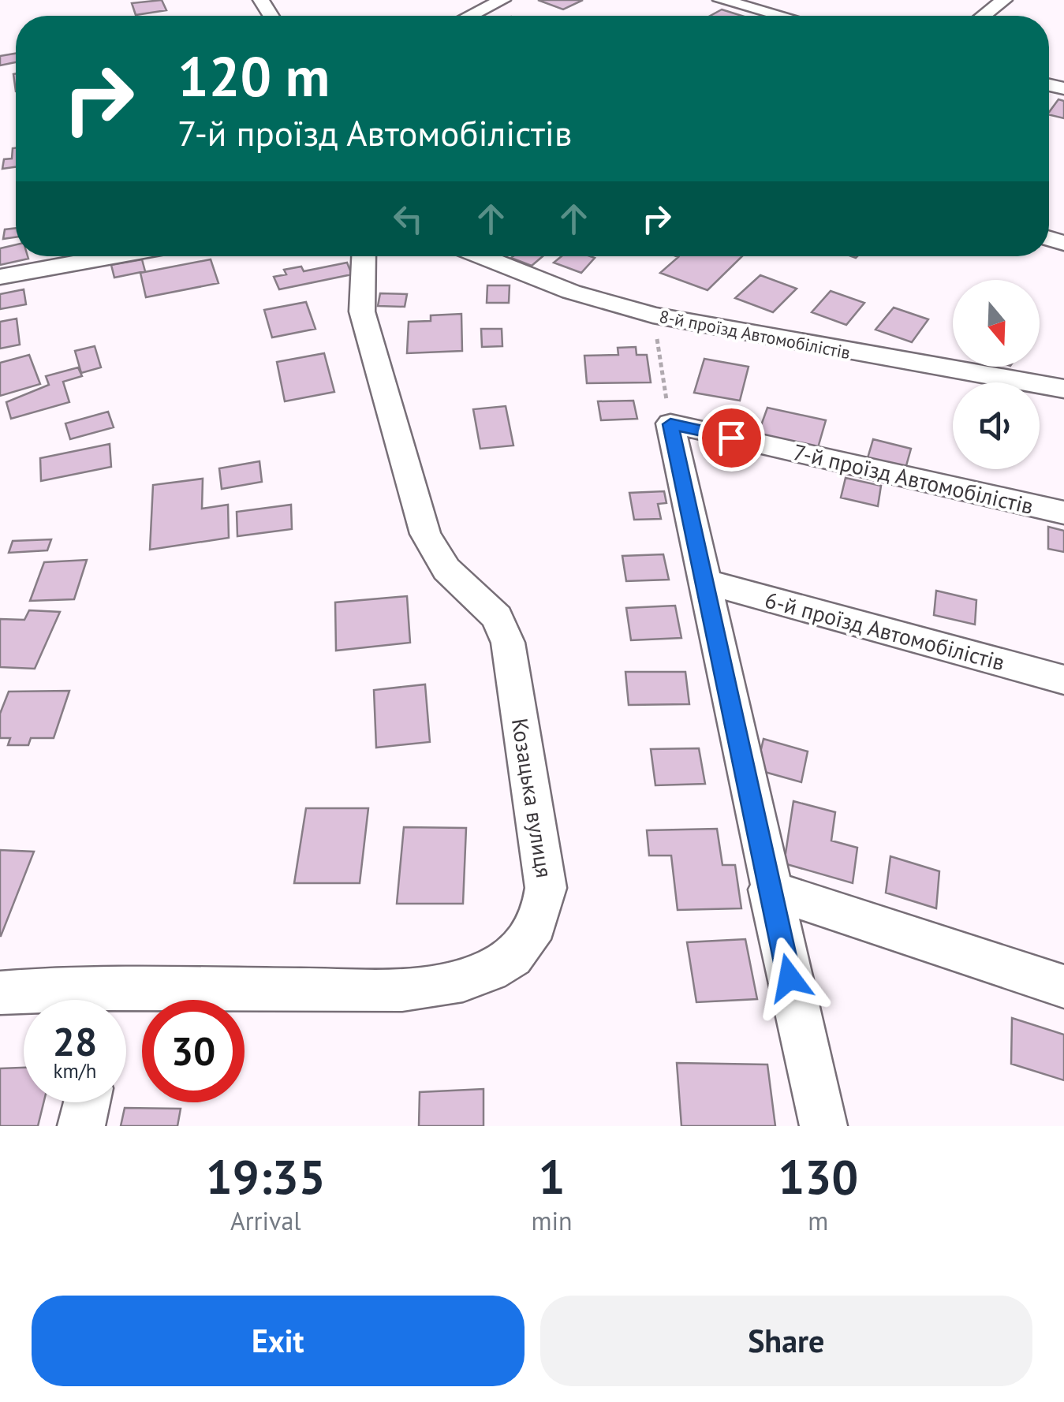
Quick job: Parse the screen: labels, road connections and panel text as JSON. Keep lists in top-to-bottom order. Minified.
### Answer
{"streets":{"street":["8-й проїзд Автомобілістів","7-й проїзд Автомобілістів","6-й проїзд Автомобілістів","Козацька вулиця"]},"north":"bottom","page":{"turn":["120 m","7-й проїзд Автомобілістів"],"speed":"28 km/h","limit":"30","eta":["19:35","Arrival","1","min","130","m"],"buttons":["Exit","Share"]}}
